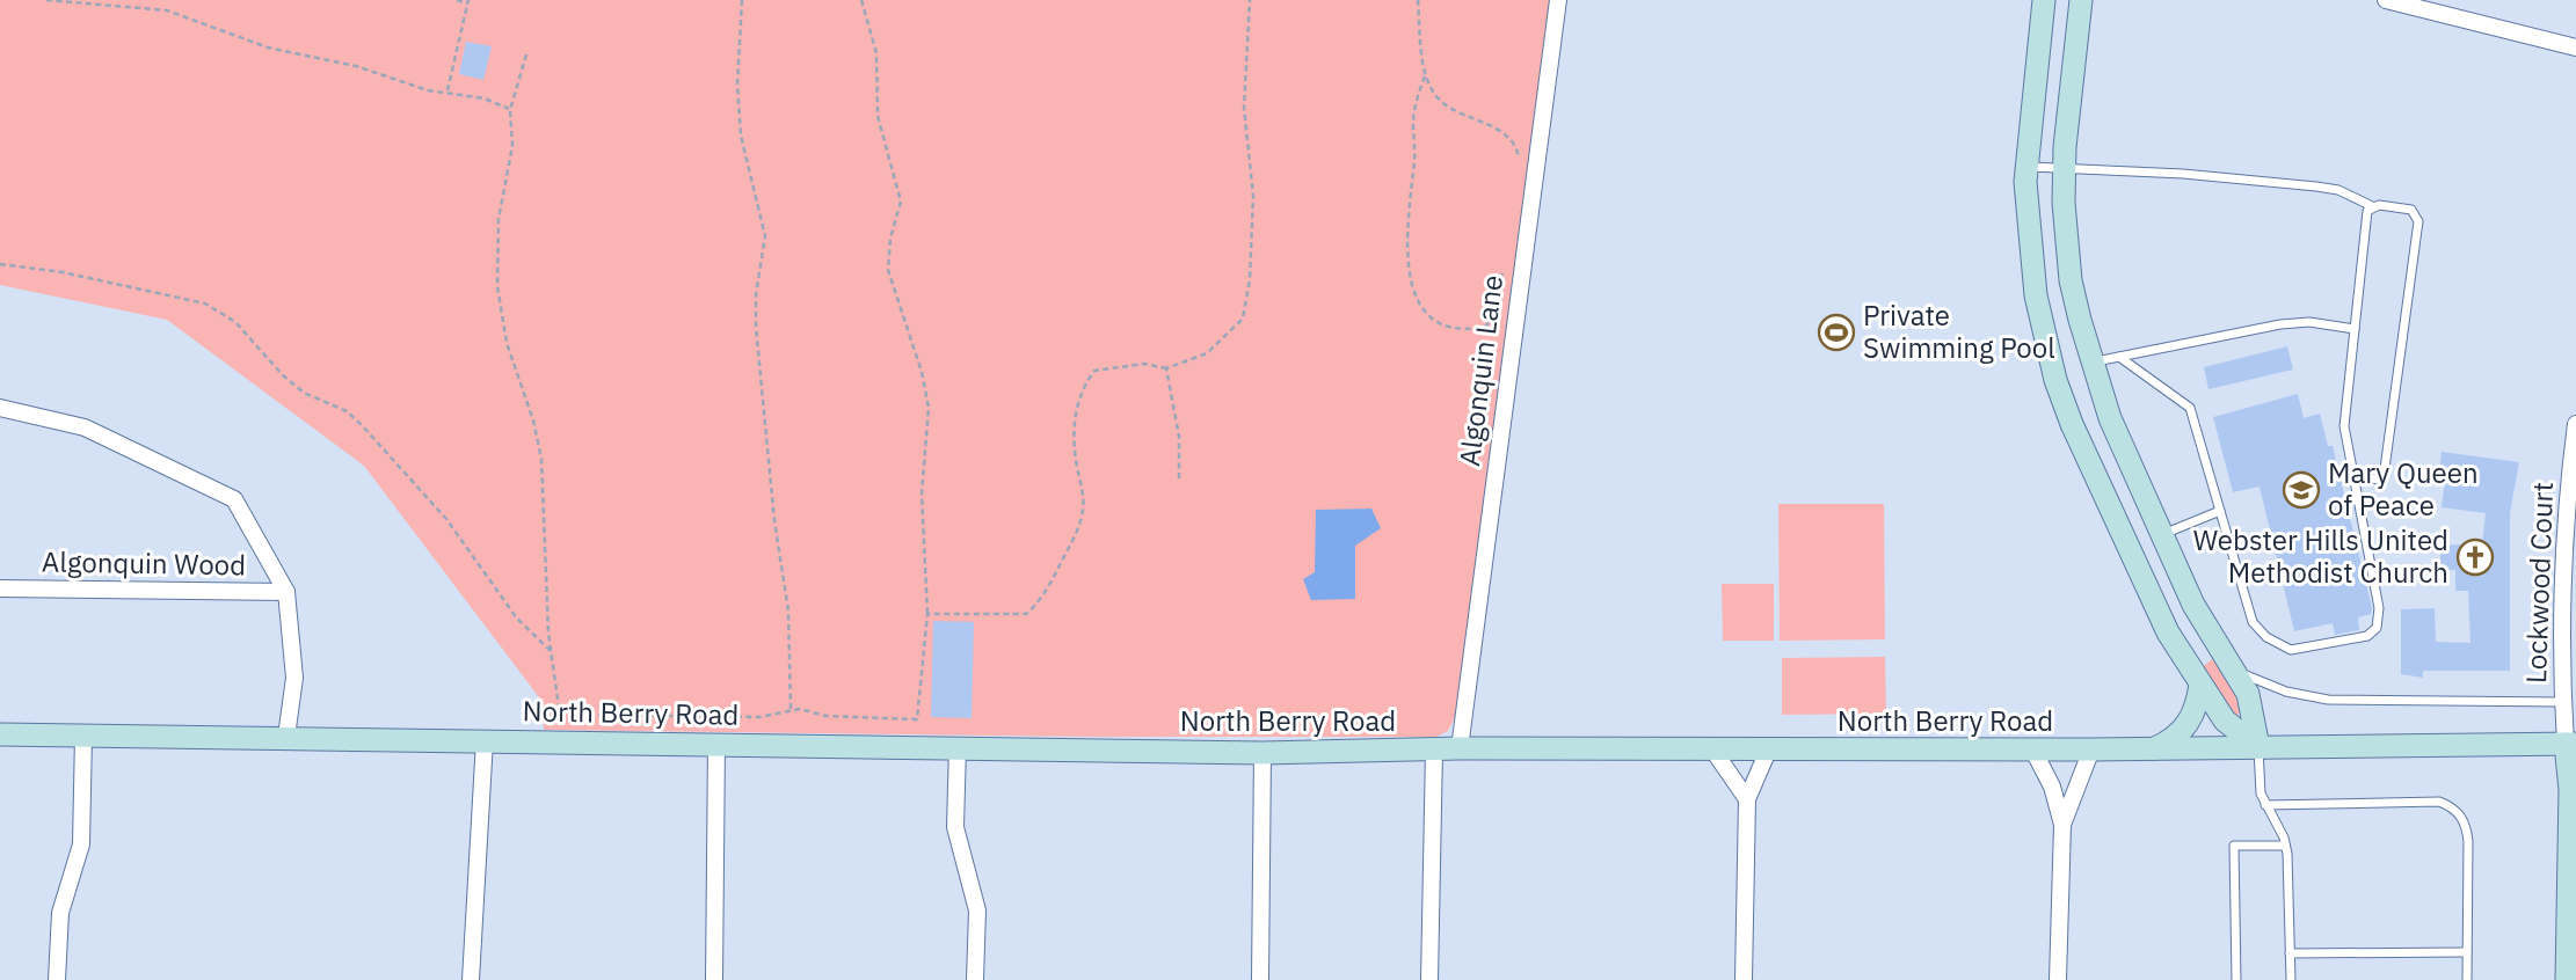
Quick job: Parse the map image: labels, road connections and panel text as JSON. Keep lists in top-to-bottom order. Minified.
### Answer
{"streets":{"main road":["North Berry Road"],"street":["Algonquin Lane","Algonquin Wood","Lockwood Court"]},"crossings":[["Algonquin Lane","North Berry Road"],["Algonquin Wood","North Berry Road"],["Lockwood Court","North Berry Road"]],"places":{"sports":["Private Swimming Pool"],"school or university":["Mary Queen of Peace"],"church":["Webster Hills United Methodist Church"]}}
